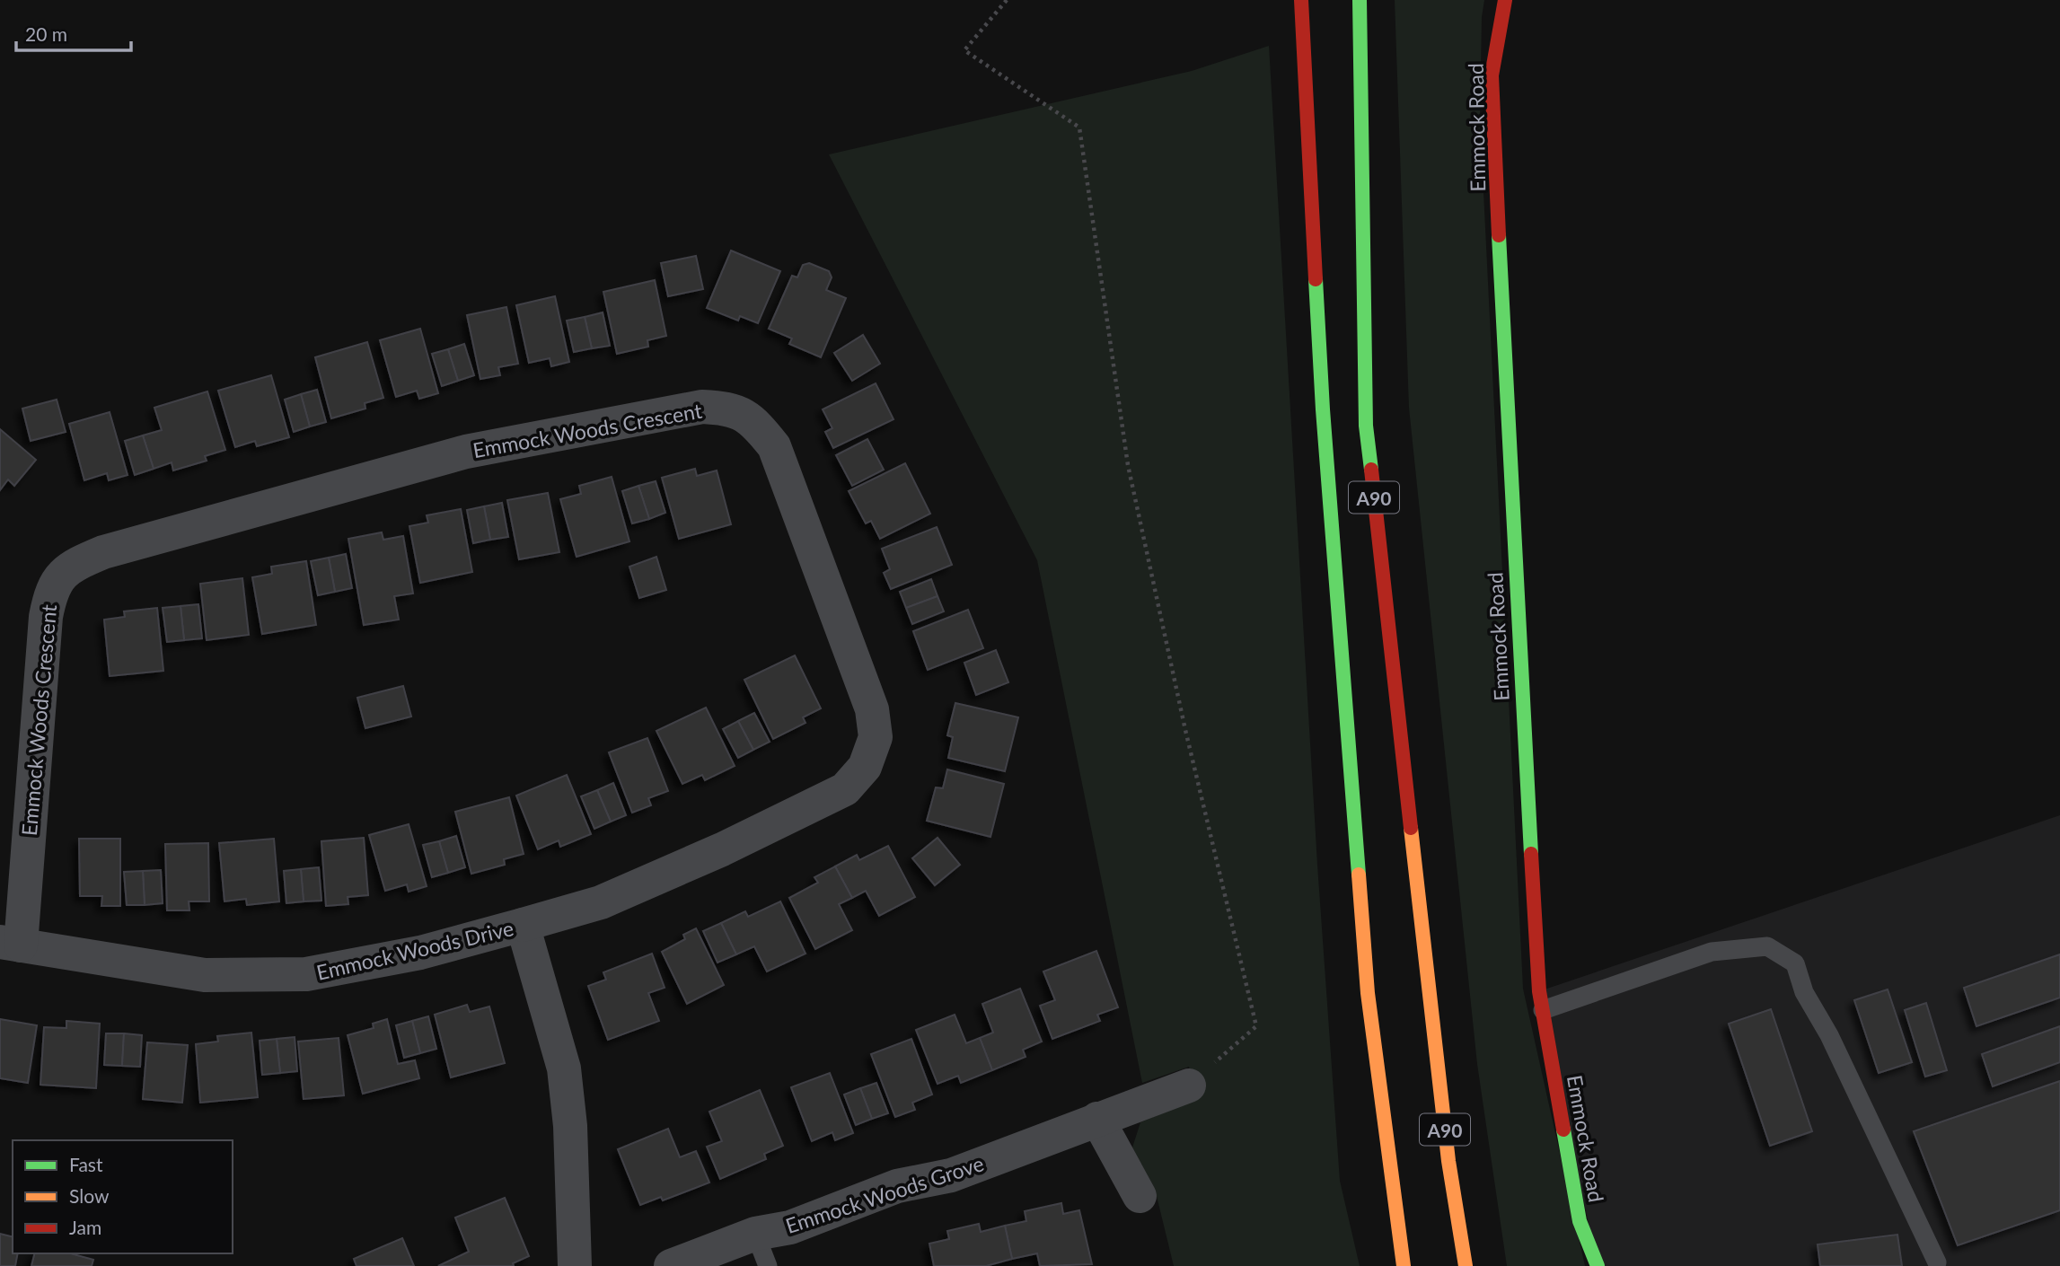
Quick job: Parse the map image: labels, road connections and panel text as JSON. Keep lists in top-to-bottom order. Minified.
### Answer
{"streets":{"main road":["Emmock Road","A90"],"street":["Emmock Woods Crescent","Emmock Woods Drive","Emmock Woods Grove"]},"crossings":[["Emmock Woods Crescent","Emmock Woods Drive"]],"legend":["Fast","Slow","Jam"],"scale_bar":"20 m"}
